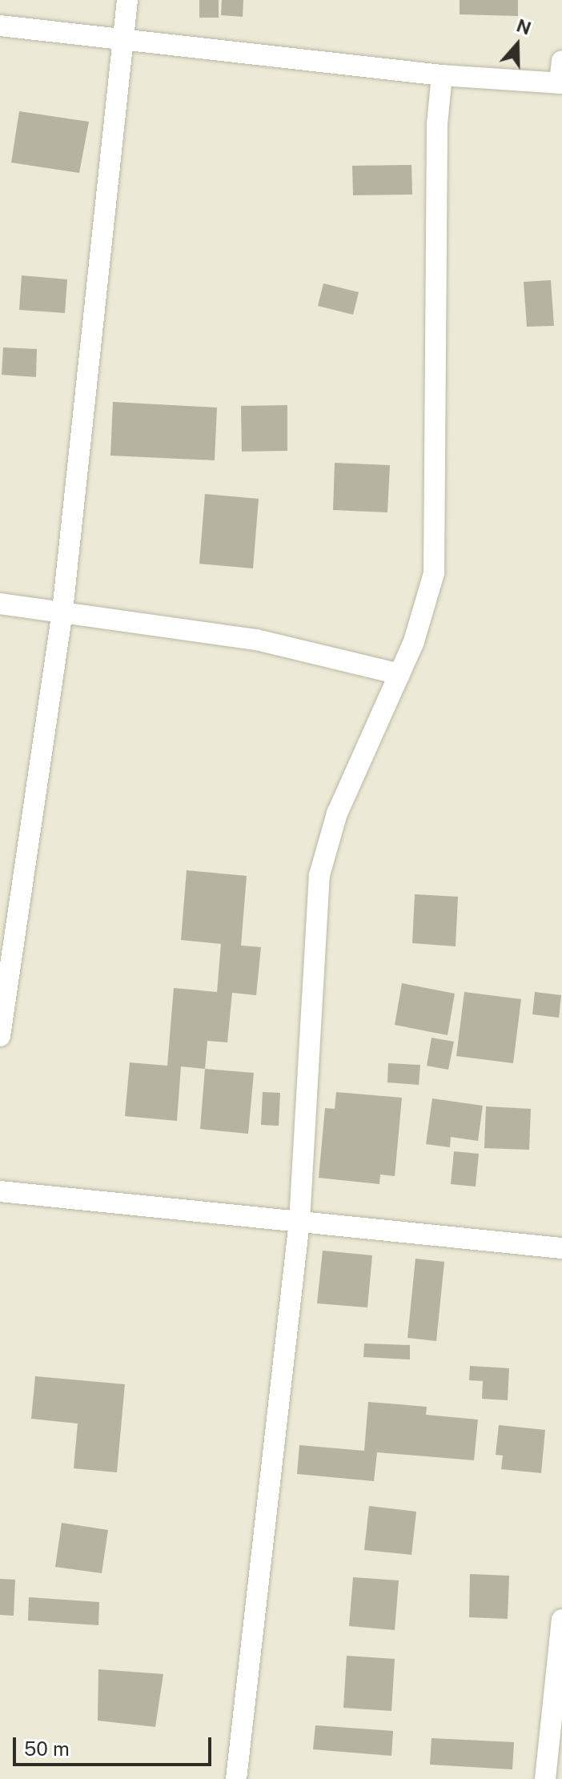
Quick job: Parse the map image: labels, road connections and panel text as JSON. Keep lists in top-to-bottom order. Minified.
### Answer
{"scale_bar":"50 m","north":"top"}
